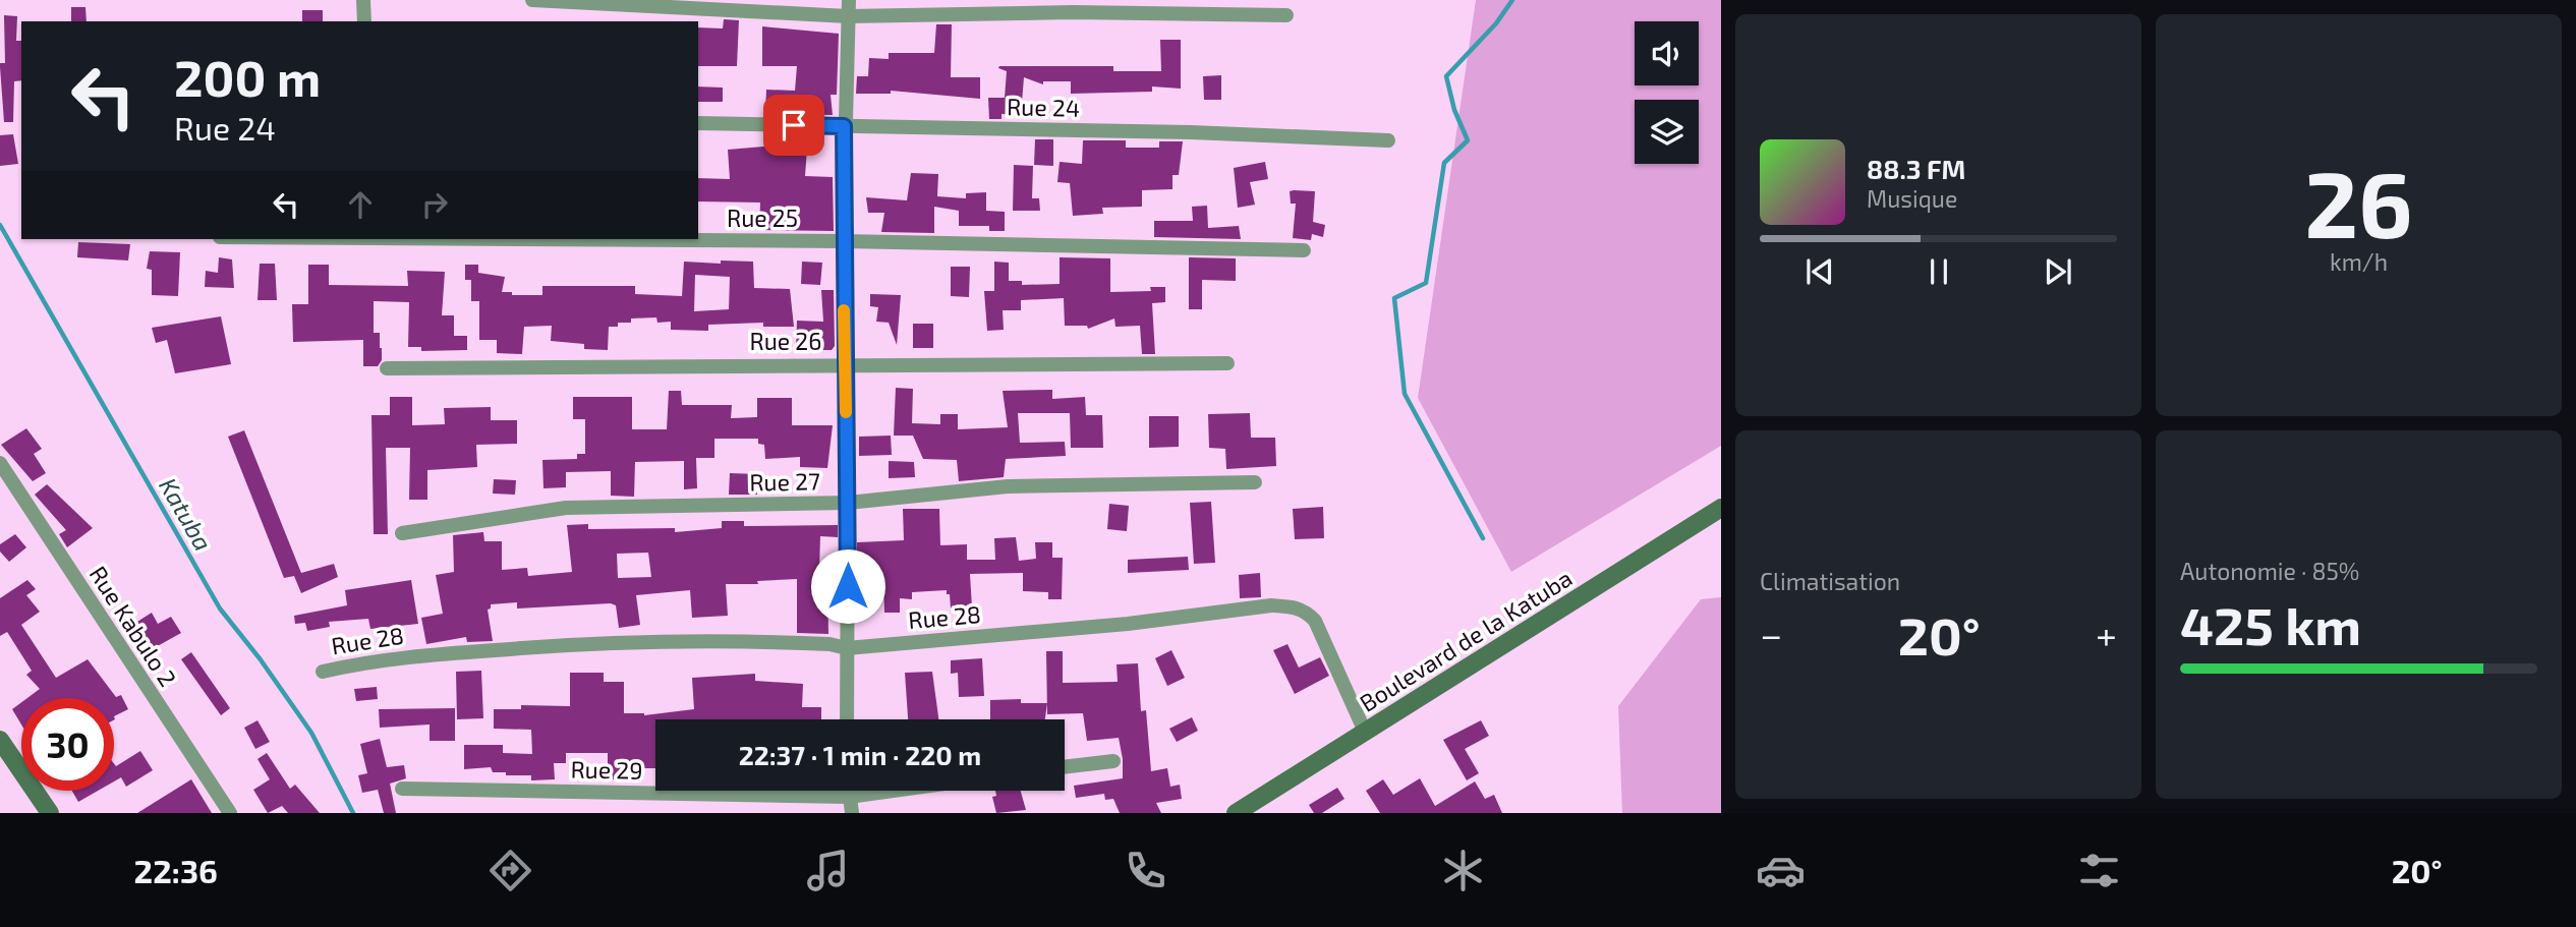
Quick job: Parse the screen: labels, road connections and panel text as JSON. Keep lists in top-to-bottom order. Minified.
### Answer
{"streets":{"street":["Rue 24","Rue 25","Rue 26","Rue 27","Rue 28","Rue Kabulo 2","Boulevard de la Katuba","Rue 29"]},"crossings":[["Rue 28","Boulevard de la Katuba"]],"water":["Katuba"],"page":{"tile":[["26","km/h"],"Climatisation",["Autonomie · 85%","425 km"]],"turn":["200 m","Rue 24"],"song":["88.3 FM","Musique"],"heat":["−","20°","+"],"limit":"30","trip":"22:37 · 1 min · 220 m","tabs":["22:36","20°"]}}
